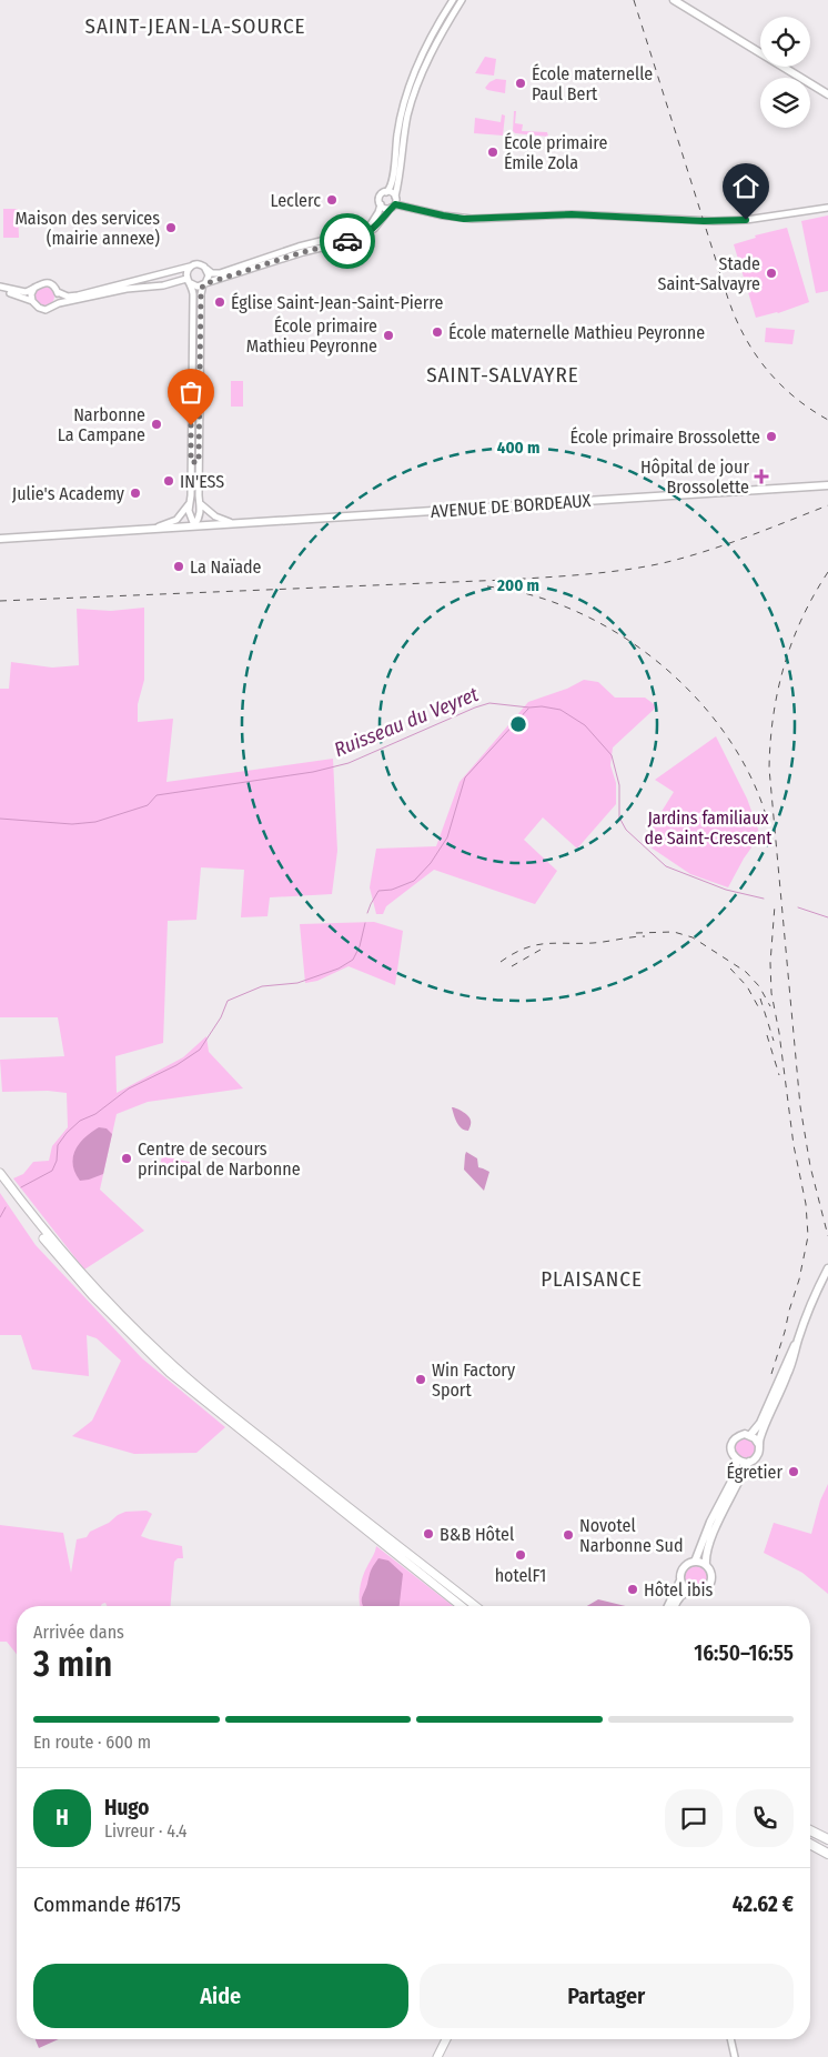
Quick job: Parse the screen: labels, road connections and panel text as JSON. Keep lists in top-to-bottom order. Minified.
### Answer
{"streets":{"main road":["AVENUE DE BORDEAUX"]},"districts":["SAINT-JEAN-LA-SOURCE","SAINT-SALVAYRE","PLAISANCE"],"water":["Ruisseau du Veyret"],"parks":["Jardins familiaux de Saint-Crescent"],"places":{"other":["École maternelle Paul Bert","École primaire Émile Zola","Leclerc","Maison des services (mairie annexe)","Stade Saint-Salvayre","Église Saint-Jean-Saint-Pierre","École maternelle Mathieu Peyronne","École primaire Mathieu Peyronne","Narbonne La Campane","École primaire Brossolette","IN'ESS","Julie's Academy","La Naïade","Centre de secours principal de Narbonne","Win Factory Sport","Égretier","B&B Hôtel","Novotel Narbonne Sud","hotelF1","Hôtel ibis"],"health":["Hôpital de jour Brossolette"]},"page":{"heading":["3 min","Arrivée dans","16:50–16:55"],"panel":["Hugo","Livreur · 4.4","Commande #6175","42.62 €"],"bar":"En route · 600 m","round":"H","buttons":["Aide","Partager"]},"rings":["400 m","200 m"]}
